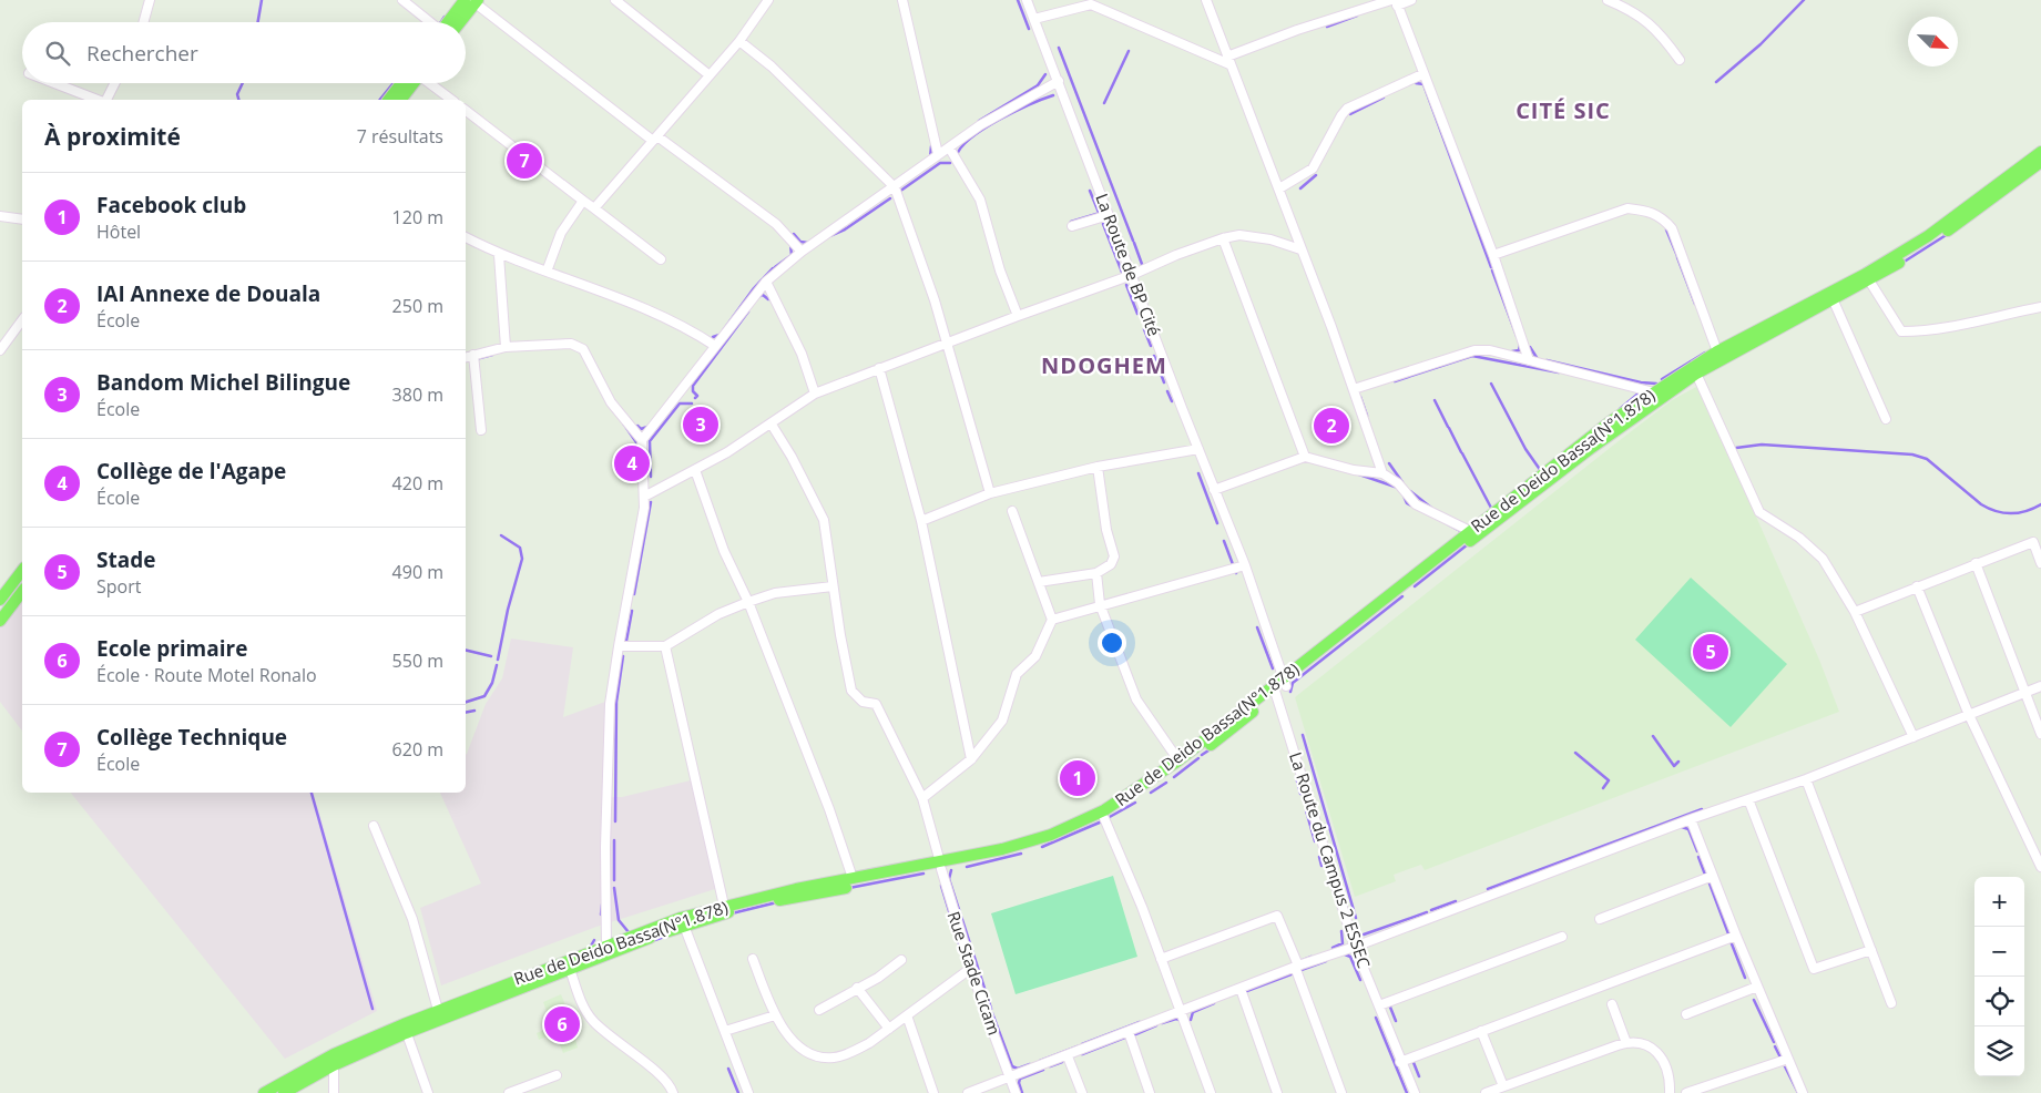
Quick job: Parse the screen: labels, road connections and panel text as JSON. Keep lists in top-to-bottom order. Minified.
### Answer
{"streets":{"main road":["Rue de Deido Bassa(N°1.878)"],"street":["La Route de BP Cité","La Route du Campus 2 ESSEC","Rue Stade Cicam"]},"crossings":[["La Route de BP Cité","Rue de Deido Bassa(N°1.878)"],["Rue de Deido Bassa(N°1.878)","La Route du Campus 2 ESSEC"],["Rue de Deido Bassa(N°1.878)","Rue Stade Cicam"]],"districts":["CITÉ SIC","NDOGHEM"],"north":"bottom right","page":{"search":"Rechercher","heading":["À proximité","7 résultats"],"pins":["7","3","2","4","5","1","6"],"list":[{"mark":"1","name":"Facebook club","note":"Hôtel","value":"120 m"},{"mark":"2","name":"IAI Annexe de Douala","note":"École","value":"250 m"},{"mark":"3","name":"Bandom Michel Bilingue","note":"École","value":"380 m"},{"mark":"4","name":"Collège de l'Agape","note":"École","value":"420 m"},{"mark":"5","name":"Stade","note":"Sport","value":"490 m"},{"mark":"6","name":"Ecole primaire","note":"École · Route Motel Ronalo","value":"550 m"},{"mark":"7","name":"Collège Technique","note":"École","value":"620 m"}],"map_buttons":["+","−"]}}
